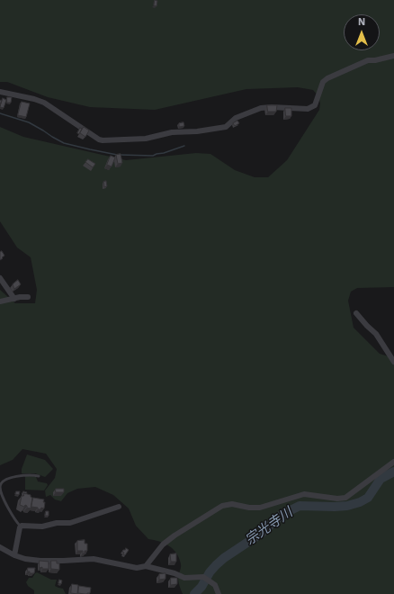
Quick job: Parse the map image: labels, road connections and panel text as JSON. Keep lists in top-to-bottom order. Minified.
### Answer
{"water":["宗光寺川"],"north":"top"}
